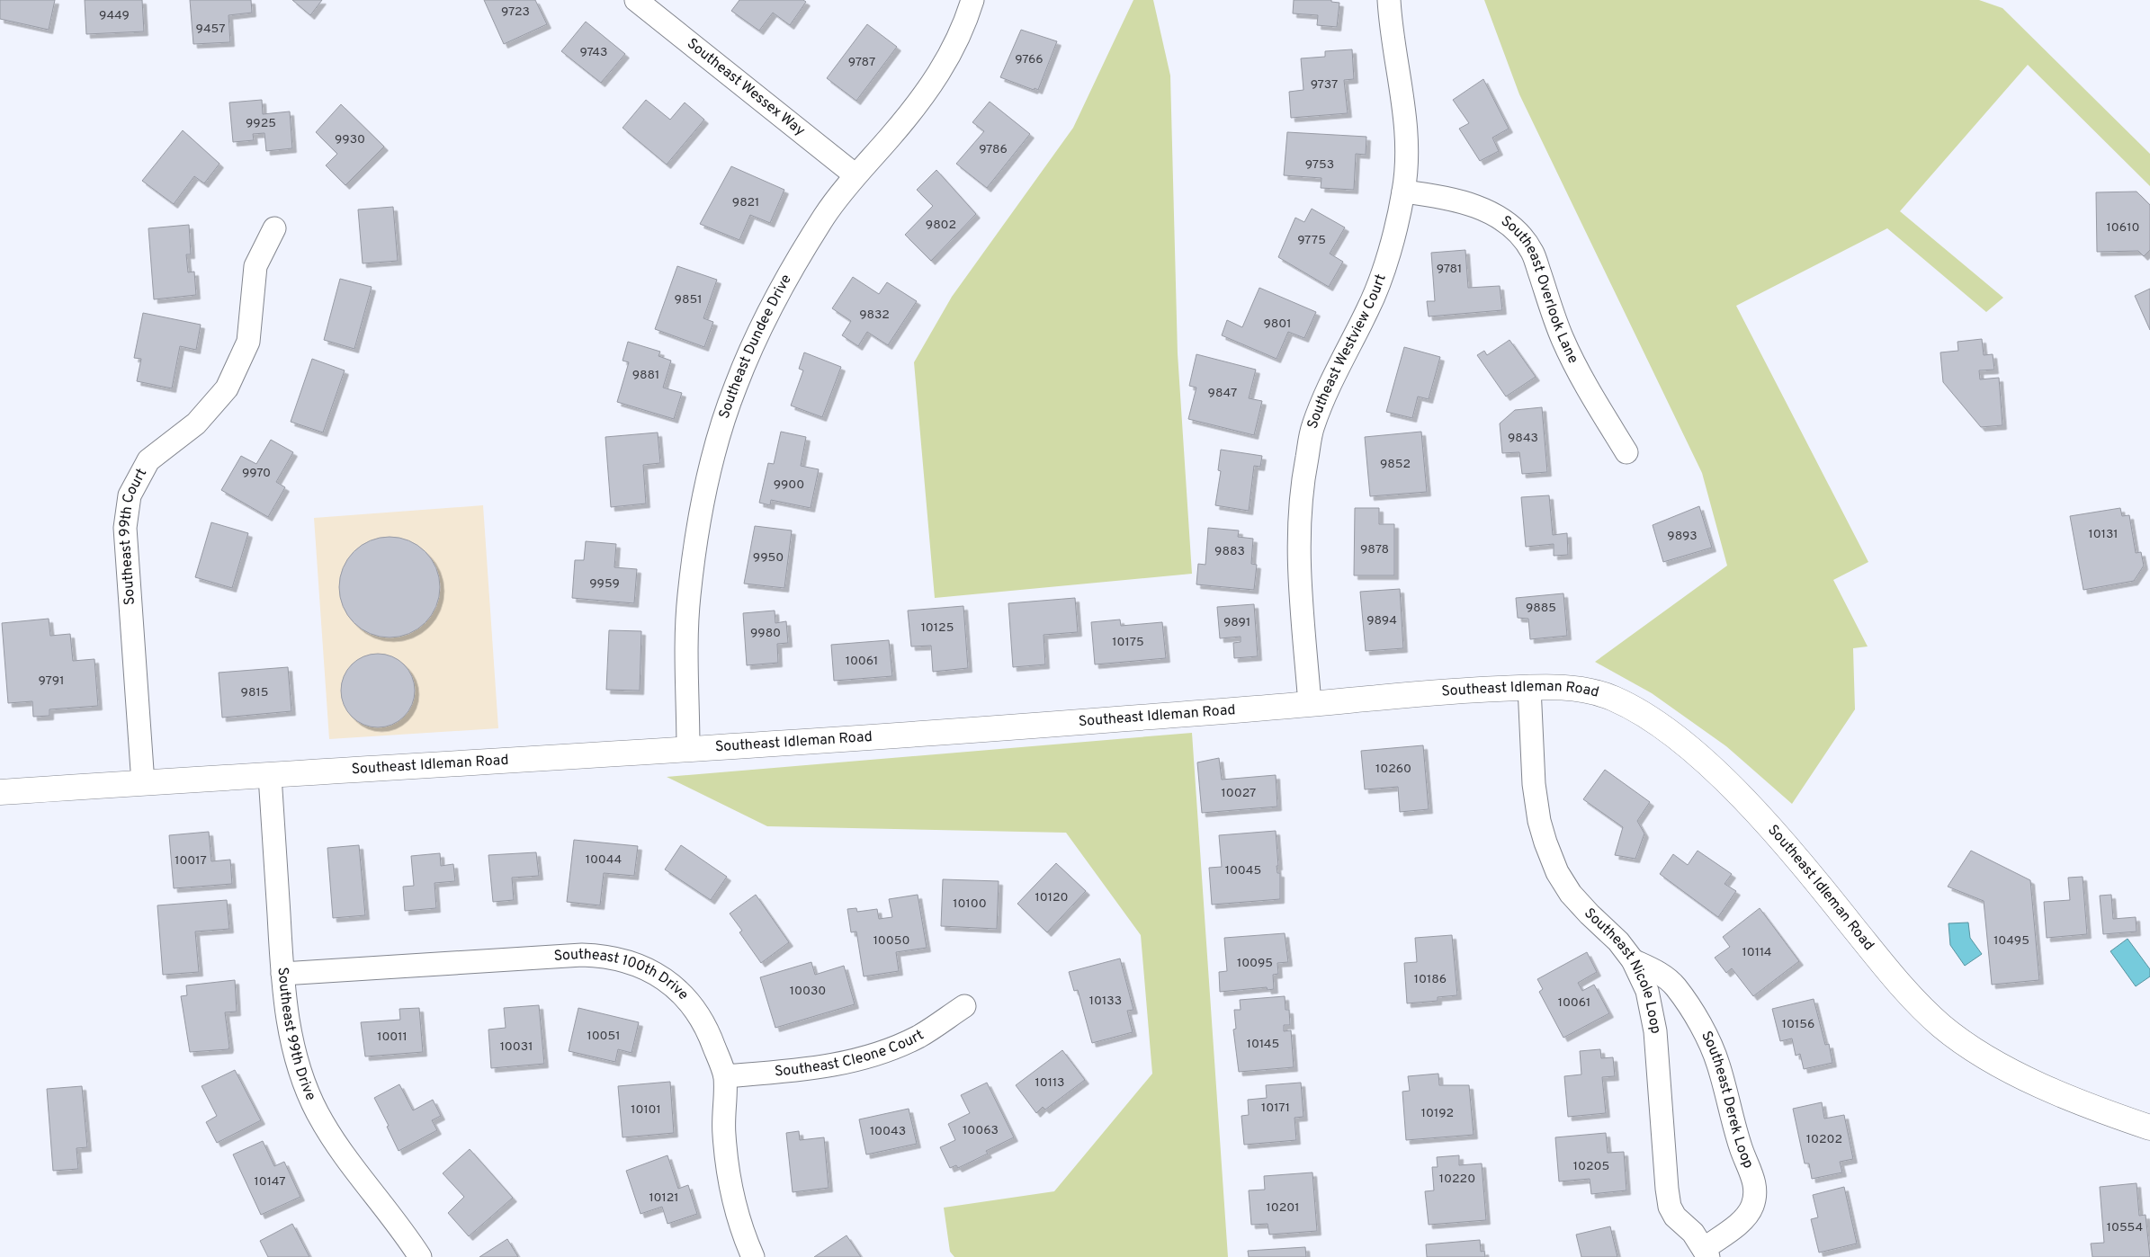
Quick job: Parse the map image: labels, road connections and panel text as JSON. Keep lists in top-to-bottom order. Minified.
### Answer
{"streets":{"main road":["Southeast Idleman Road"],"street":["Southeast Wessex Way","Southeast Overlook Lane","Southeast Dundee Drive","Southeast Westview Court","Southeast 99th Court","Southeast Nicole Loop","Southeast 100th Drive","Southeast 99th Drive","Southeast Cleone Court","Southeast Derek Loop"]},"crossings":[["Southeast Wessex Way","Southeast Dundee Drive"],["Southeast Overlook Lane","Southeast Westview Court"],["Southeast Dundee Drive","Southeast Idleman Road"],["Southeast Westview Court","Southeast Idleman Road"],["Southeast 99th Court","Southeast Idleman Road"],["Southeast Idleman Road","Southeast Nicole Loop"],["Southeast Idleman Road","Southeast 99th Drive"],["Southeast Nicole Loop","Southeast Derek Loop"],["Southeast 100th Drive","Southeast 99th Drive"],["Southeast 100th Drive","Southeast Cleone Court"]],"house_numbers":["9723","9449","9457","9743","9766","9787","9737","9925","9930","9786","9753","9821","9802","10610","9775","9781","9851","9832","9801","9881","9847","9843","9852","9970","9900","10131","9893","9878","9883","9950","9959","9885","9894","9891","10125","9980","10175","10061","9791","9815","10260","10027","10044","10017","10045","10120","10100","10050","10495","10114","10095","10186","10030","10133","10061","10156","10051","10011","10145","10031","10113","10171","10101","10192","10063","10043","10202","10205","10220","10147","10121","10201","10554"]}
